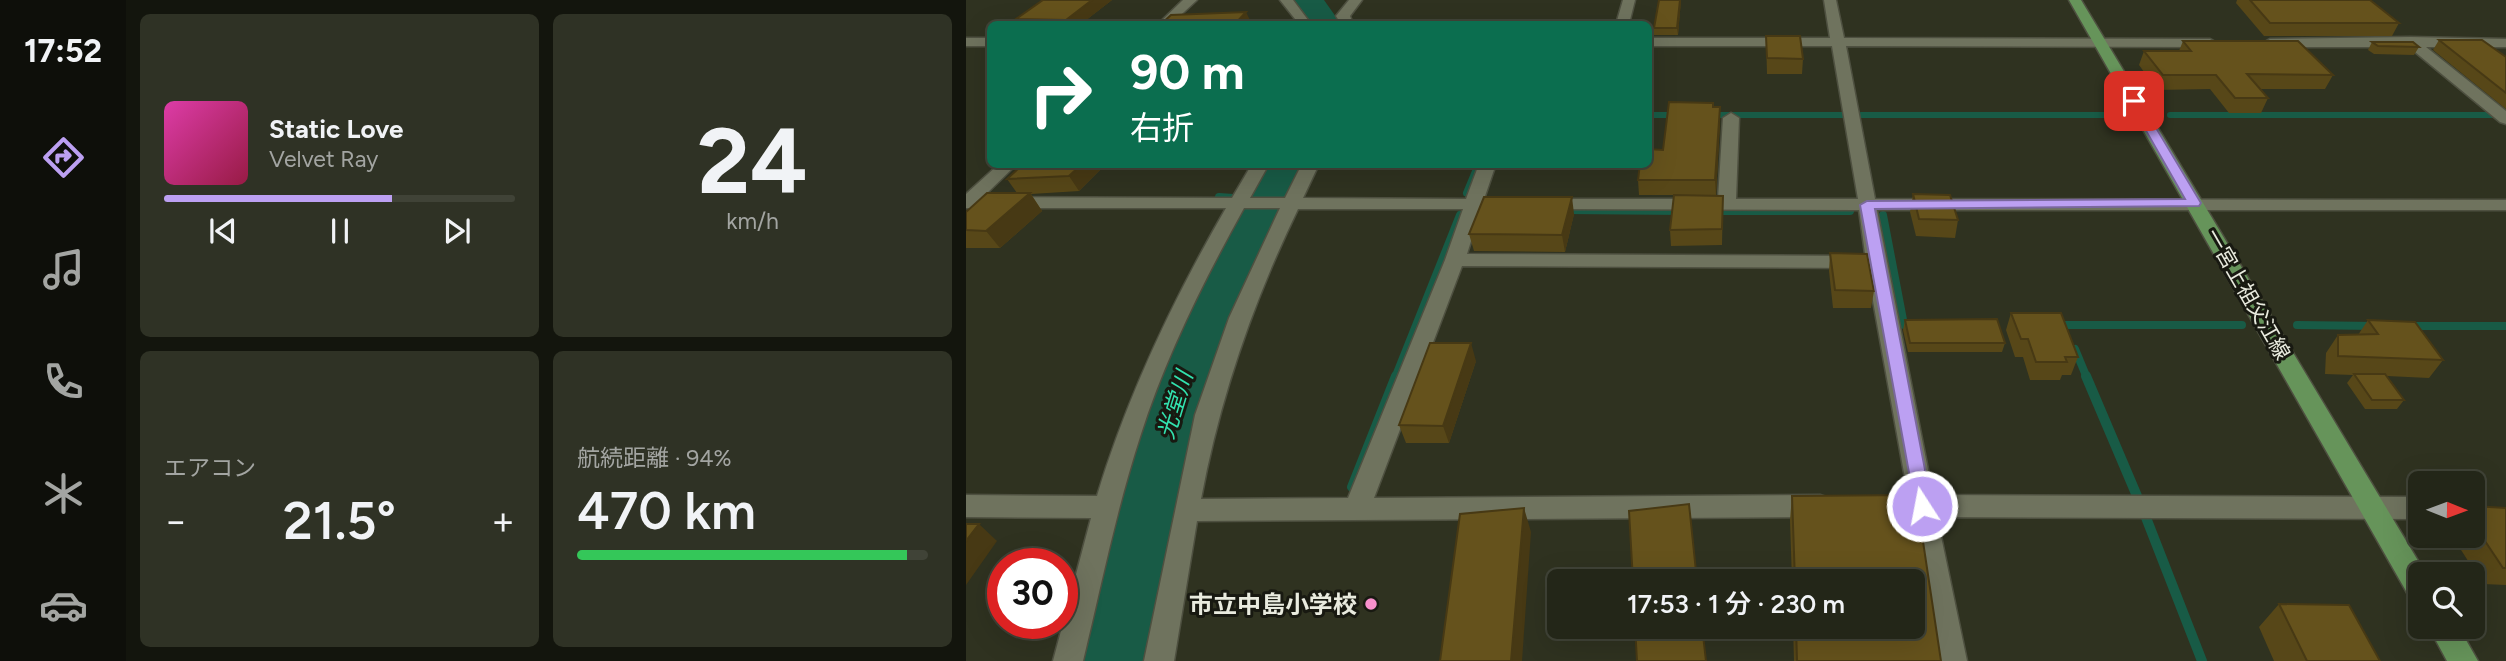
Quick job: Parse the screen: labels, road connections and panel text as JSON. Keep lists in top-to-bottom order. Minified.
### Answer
{"streets":{"main road":["一宮上祖父江線"]},"water":["光堂川"],"places":["市立中島小学校"],"north":"right","page":{"tabs":"17:52","tile":[["24","km/h"],"エアコン",["航続距離 · 94%","470 km"]],"turn":["90 m","右折"],"song":["Static Love","Velvet Ray"],"heat":["−","21.5°","+"],"limit":"30","trip":"17:53 · 1 分 · 230 m"}}
